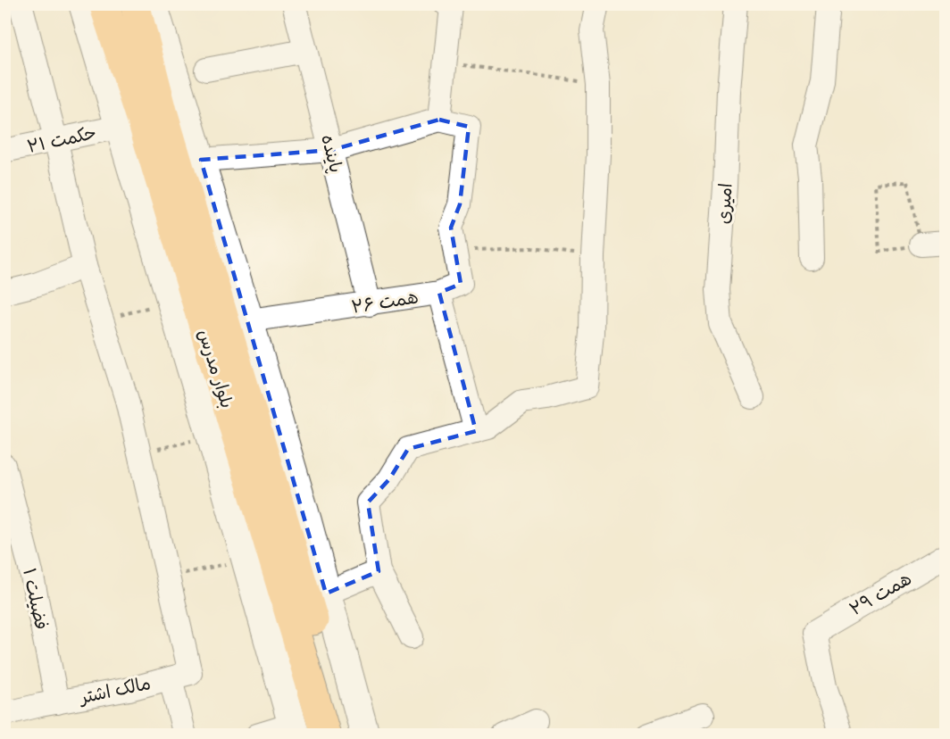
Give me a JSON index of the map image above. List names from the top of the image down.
{
  "streets": {
    "main road": ["بلوار مدرس"],
    "street": [
      "حکمت ۲۱",
      "پاینده",
      "امیری",
      "همت ۲۶",
      "همت ۲۹",
      "فضیلت ۱",
      "مالک اشتر"
    ]
  },
  "crossings": [
    ["پاینده", "همت ۲۶"],
    ["فضیلت ۱", "مالک اشتر"]
  ]
}
